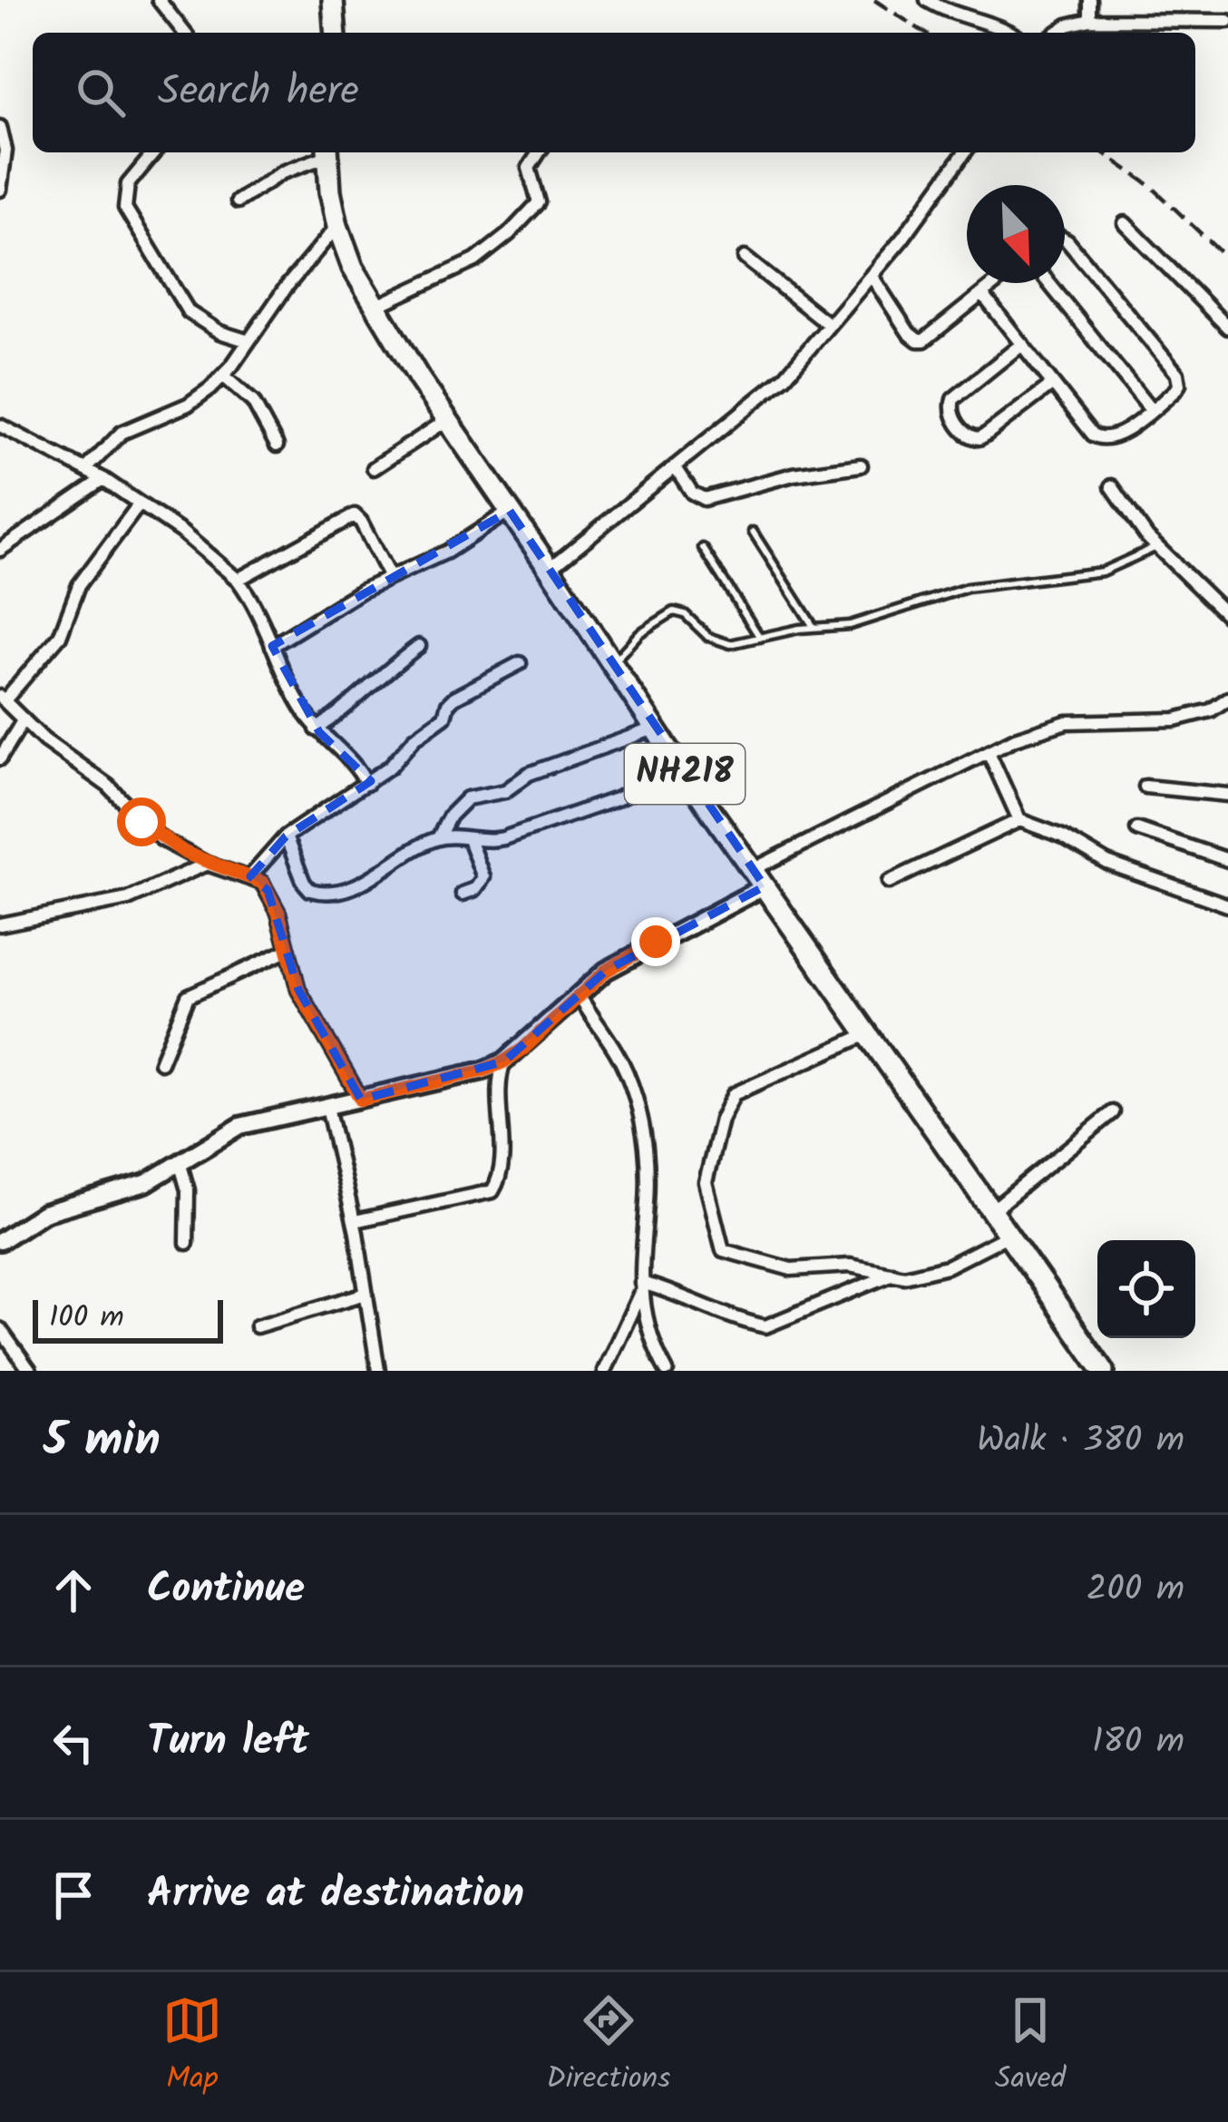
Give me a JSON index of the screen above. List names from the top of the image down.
{
  "streets": {
    "highway": ["NH218"]
  },
  "scale_bar": "100 m",
  "north": "bottom right",
  "page": {
    "search": "Search here",
    "scale": "100 m",
    "heading": ["5 min", "Walk · 380 m"],
    "list": [
      ["Continue", "200 m"],
      ["Turn left", "180 m"],
      "Arrive at destination"
    ],
    "nav": ["Map", "Directions", "Saved"]
  }
}
